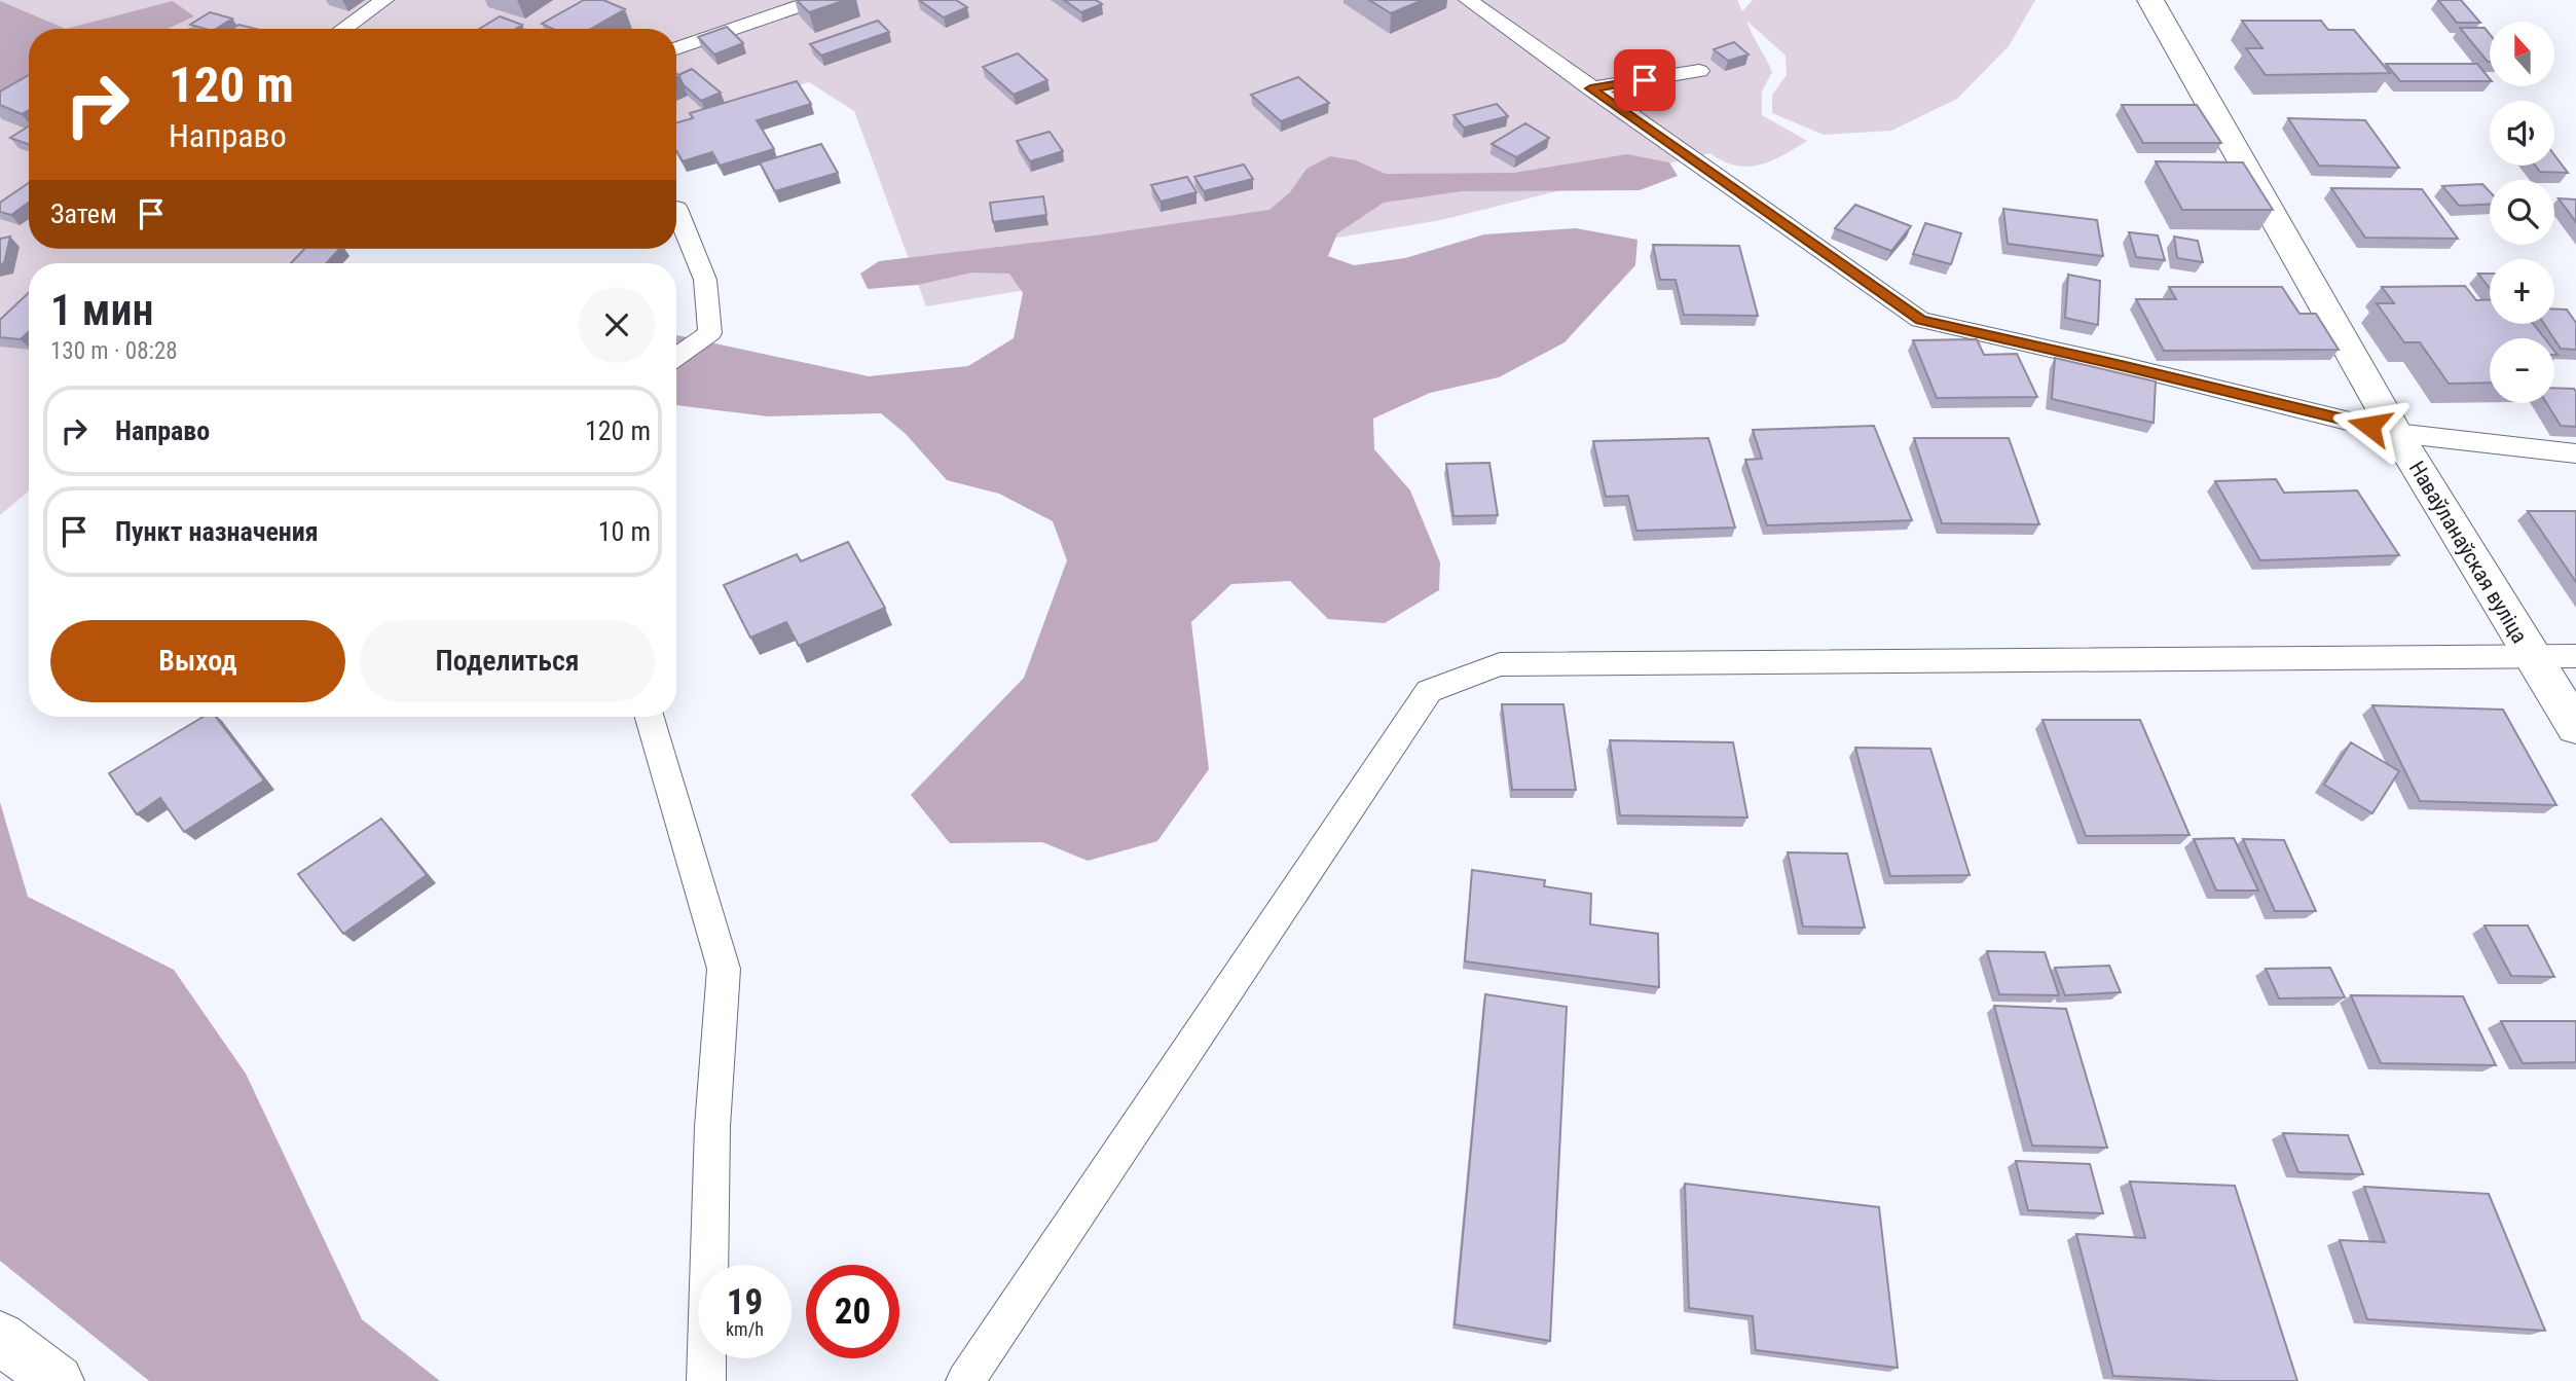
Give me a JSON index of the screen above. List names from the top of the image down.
{
  "streets": {
    "street": ["Наваўланаўская вуліца"]
  },
  "north": "top",
  "page": {
    "map_buttons": ["+", "−"],
    "turn": ["120 m", "Направо"],
    "then": "Затем",
    "heading": ["1 мин", "130 m · 08:28"],
    "list": [
      {
        "name": "Направо",
        "value": "120 m"
      },
      {
        "name": "Пункт назначения",
        "value": "10 m"
      }
    ],
    "buttons": ["Выход", "Поделиться"],
    "speed": "19 km/h",
    "limit": "20"
  }
}
